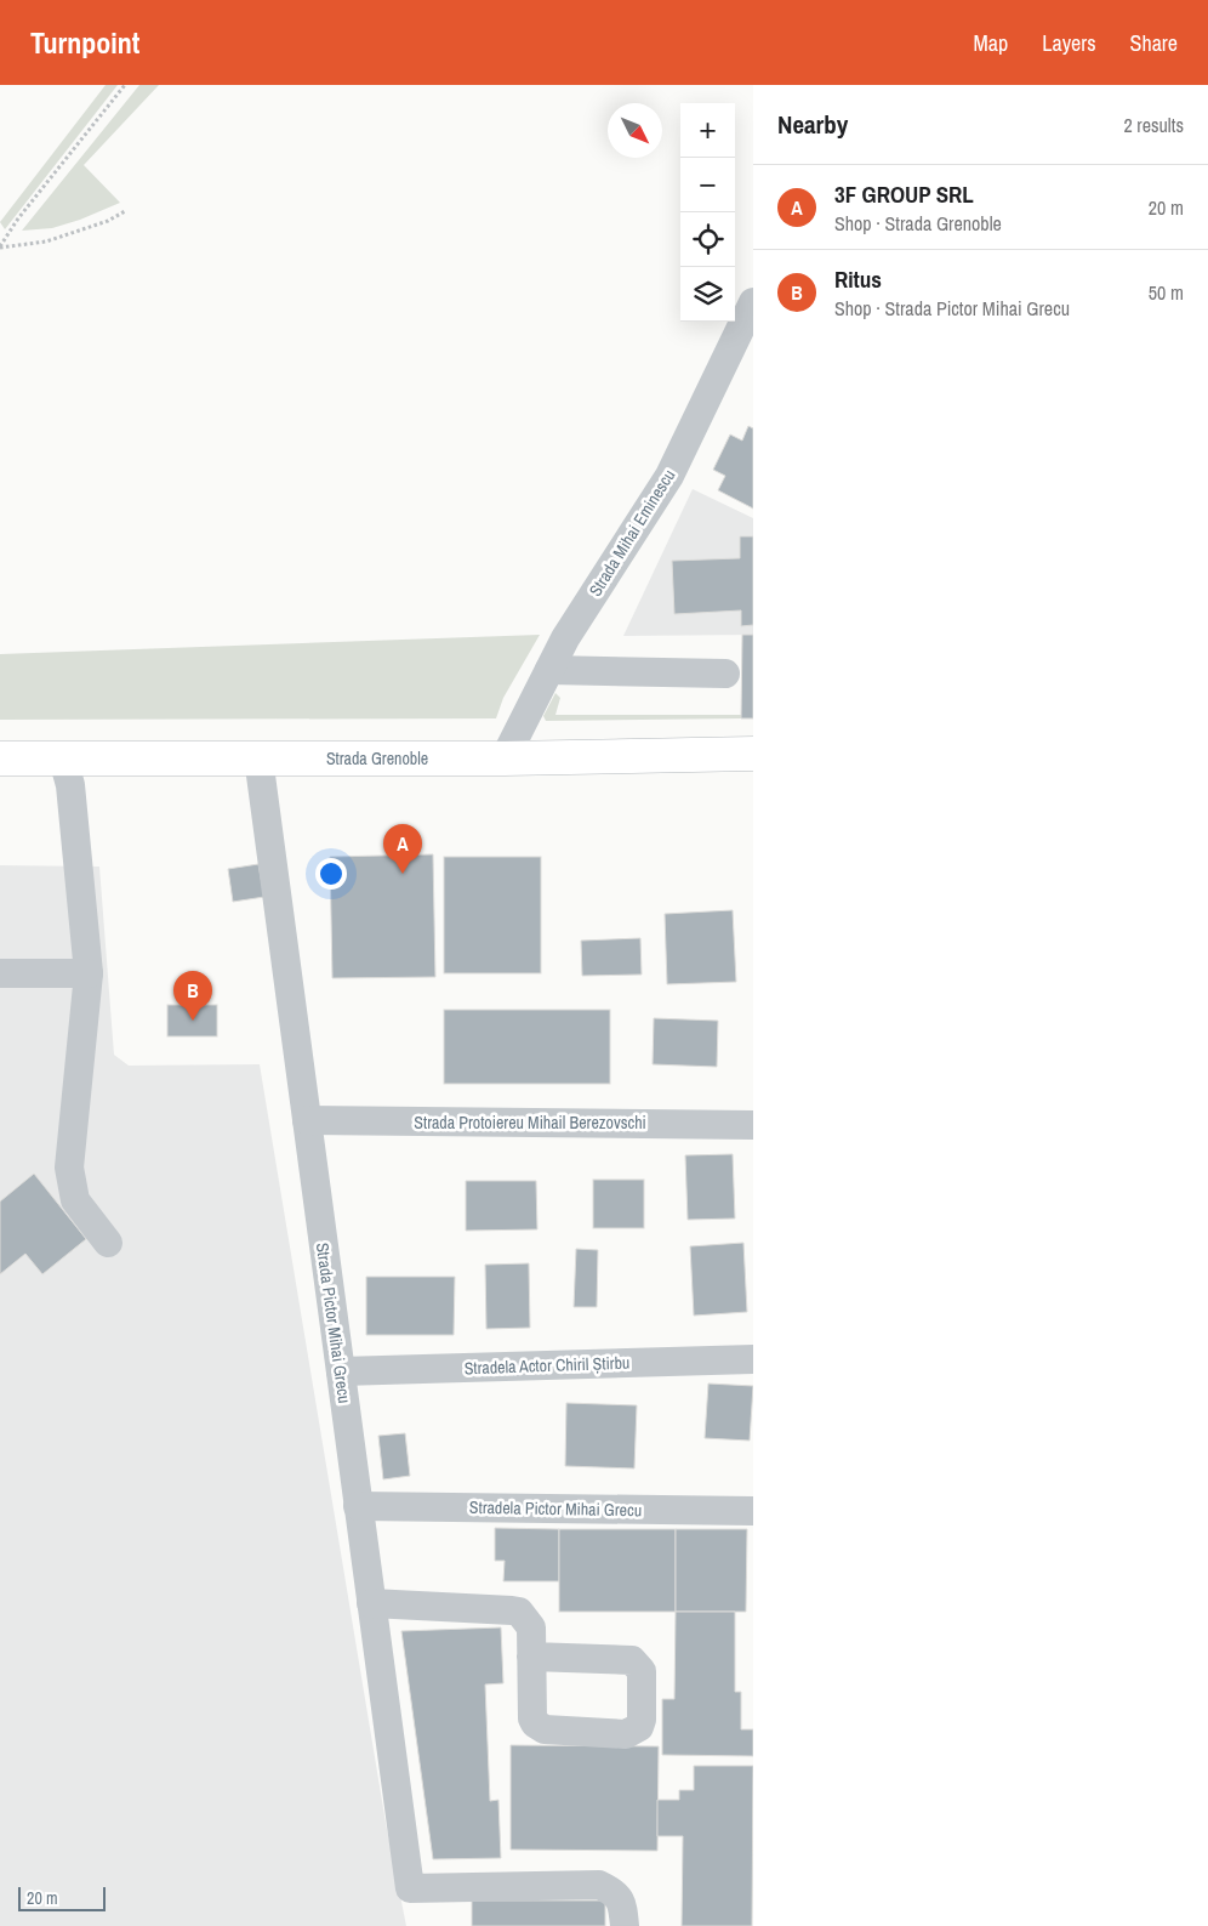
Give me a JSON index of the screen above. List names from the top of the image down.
{
  "streets": {
    "main road": ["Strada Grenoble"],
    "street": [
      "Strada Mihai Eminescu",
      "Strada Protoiereu Mihail Berezovschi",
      "Strada Pictor Mihai Grecu",
      "Stradela Actor Chiril Știrbu",
      "Stradela Pictor Mihai Grecu"
    ]
  },
  "crossings": [
    ["Strada Mihai Eminescu", "Strada Grenoble"],
    ["Strada Grenoble", "Strada Pictor Mihai Grecu"],
    ["Strada Protoiereu Mihail Berezovschi", "Strada Pictor Mihai Grecu"],
    ["Strada Pictor Mihai Grecu", "Stradela Actor Chiril Știrbu"],
    ["Strada Pictor Mihai Grecu", "Stradela Pictor Mihai Grecu"]
  ],
  "scale_bar": "20 m",
  "north": "bottom right",
  "page": {
    "header": "Turnpoint",
    "nav": ["Map", "Layers", "Share"],
    "heading": ["Nearby", "2 results"],
    "map_buttons": ["+", "−"],
    "list": [
      {
        "mark": "A",
        "name": "3F GROUP SRL",
        "note": "Shop · Strada Grenoble",
        "value": "20 m"
      },
      {
        "mark": "B",
        "name": "Ritus",
        "note": "Shop · Strada Pictor Mihai Grecu",
        "value": "50 m"
      }
    ],
    "pins": ["A", "B"],
    "scale": "20 m"
  }
}
